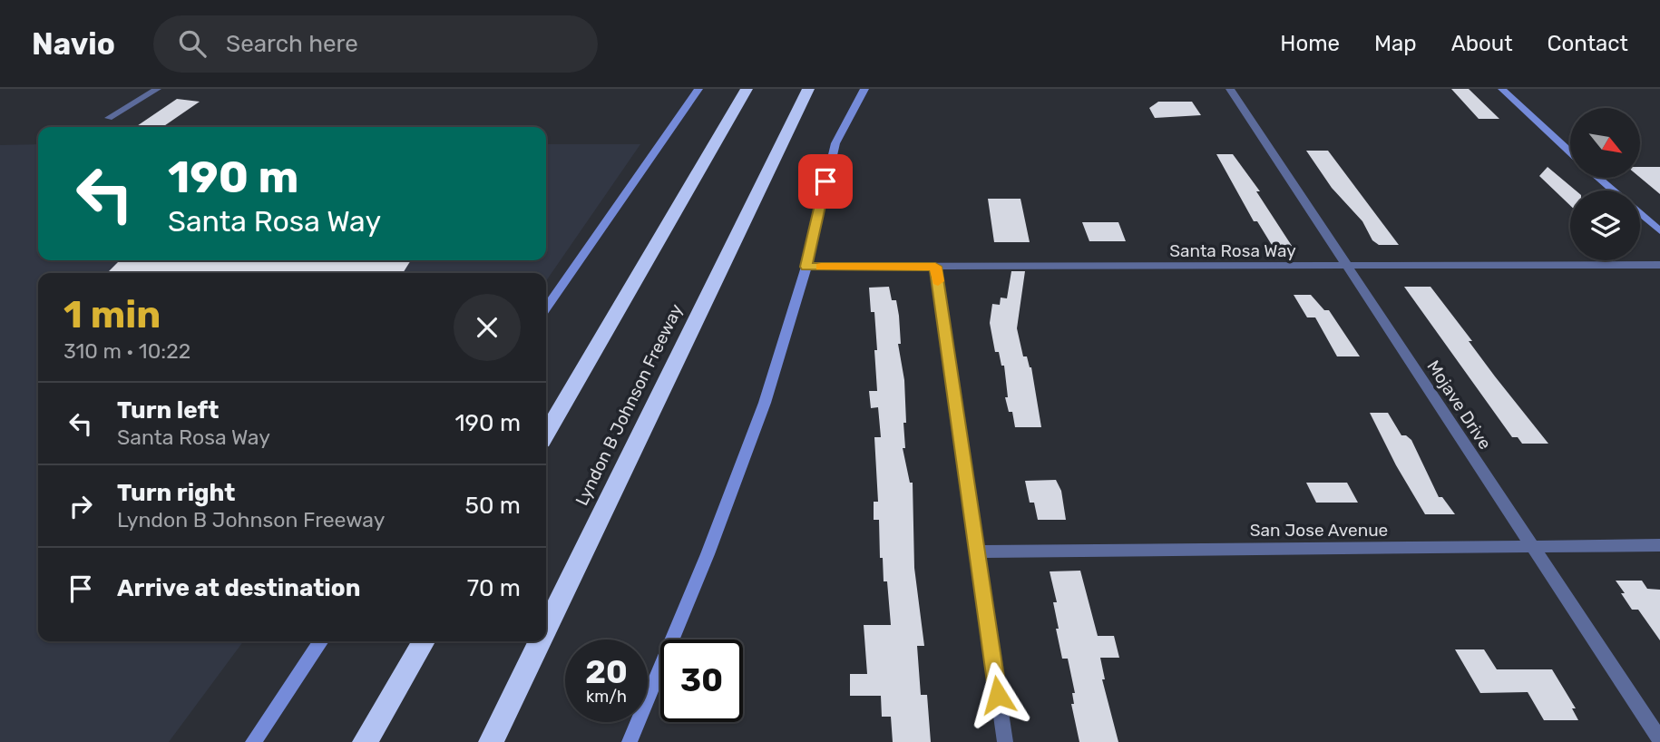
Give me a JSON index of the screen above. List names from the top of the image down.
{
  "streets": {
    "highway": ["Lyndon B Johnson Freeway"],
    "street": ["Santa Rosa Way", "Mojave Drive", "San Jose Avenue"]
  },
  "crossings": [
    ["Santa Rosa Way", "Mojave Drive"],
    ["Mojave Drive", "San Jose Avenue"]
  ],
  "north": "bottom right",
  "page": {
    "header": "Navio",
    "search": "Search here",
    "nav": [
      "Home",
      "Map",
      "About",
      "Contact"
    ],
    "turn": ["190 m", "Santa Rosa Way"],
    "heading": ["1 min", "310 m · 10:22"],
    "list": [
      {
        "name": "Turn left",
        "note": "Santa Rosa Way",
        "value": "190 m"
      },
      {
        "name": "Turn right",
        "note": "Lyndon B Johnson Freeway",
        "value": "50 m"
      },
      {
        "name": "Arrive at destination",
        "value": "70 m"
      }
    ],
    "speed": "20 km/h",
    "limit": "30"
  }
}
